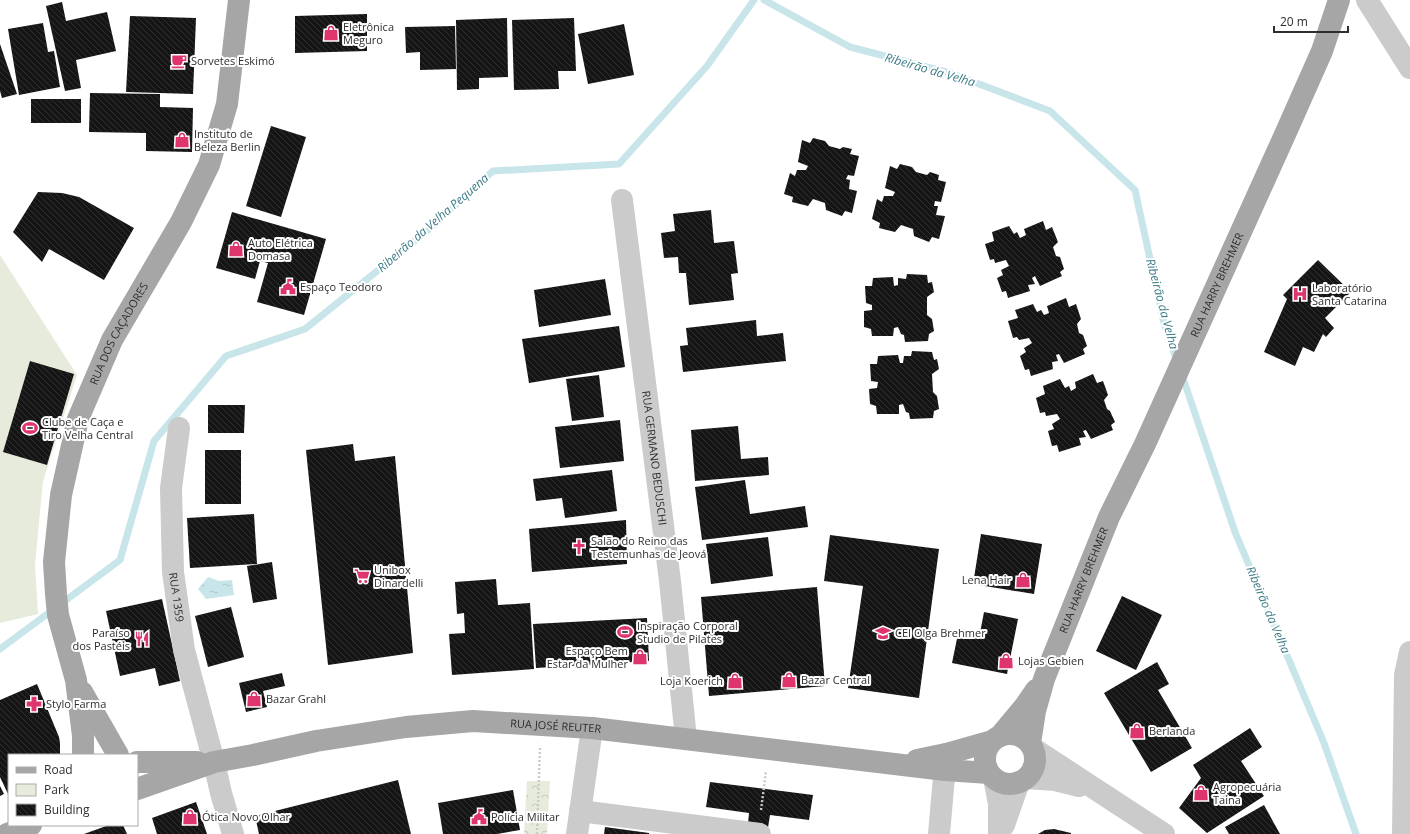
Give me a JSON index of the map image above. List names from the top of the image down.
{
  "streets": {
    "main road": ["RUA HARRY BREHMER", "RUA DOS CAÇADORES", "RUA JOSÉ REUTER"],
    "street": ["RUA GERMANO BEDUSCHI", "RUA 1359"]
  },
  "crossings": [
    ["RUA HARRY BREHMER", "RUA JOSÉ REUTER"],
    ["RUA GERMANO BEDUSCHI", "RUA JOSÉ REUTER"],
    ["RUA 1359", "RUA JOSÉ REUTER"]
  ],
  "water": ["Ribeirão da Velha", "Ribeirão da Velha Pequena"],
  "places": {
    "shop": [
      "Eletrônica Meguro",
      "Instituto de Beleza Berlin",
      "Auto Elétrica Domasa",
      "Lena Hair",
      "Espaço Bem Estar da Mulher",
      "Lojas Gebien",
      "Bazar Central",
      "Loja Koerich",
      "Bazar Grahl",
      "Berlanda",
      "Agropecuária Taina",
      "Ótica Novo Olhar"
    ],
    "cafe": ["Sorvetes Eskimó"],
    "public building": ["Espaço Teodoro", "Polícia Militar"],
    "hospital": ["Laboratório Santa Catarina"],
    "sports": ["Clube de Caça e Tiro Velha Central", "Inspiração Corporal Studio de Pilates"],
    "church": ["Salão do Reino das Testemunhas de Jeová"],
    "supermarket": ["Unibox Dinardelli"],
    "school or university": ["CEI Olga Brehmer"],
    "restaurant": ["Paraíso dos Pastéis"],
    "pharmacy": ["Stylo Farma"]
  },
  "legend": ["Road", "Park", "Building"],
  "scale_bar": "20 m"
}
